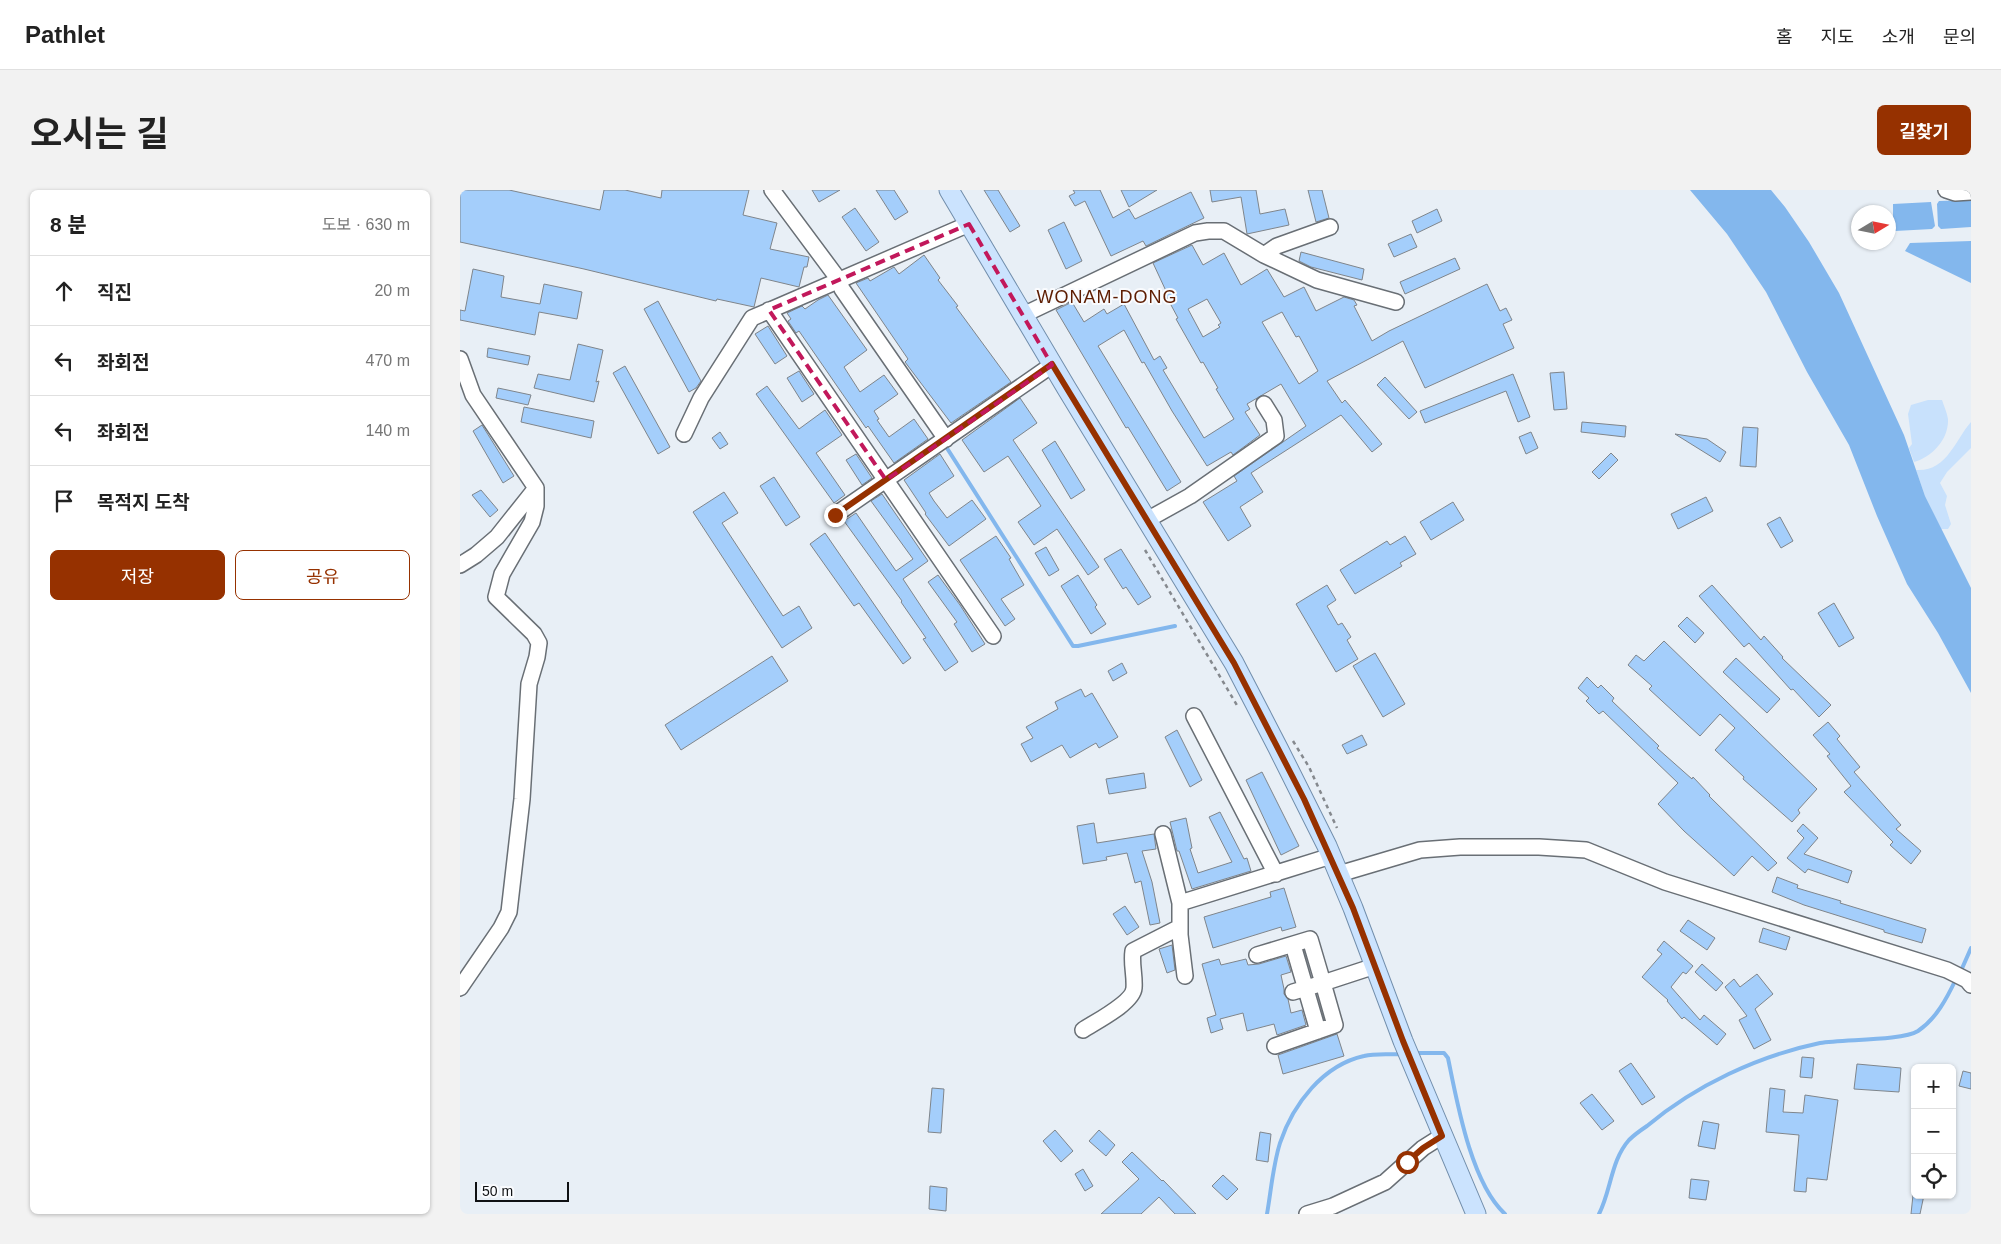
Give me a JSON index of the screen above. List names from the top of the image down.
{
  "districts": ["WONAM-DONG"],
  "scale_bar": "50 m",
  "north": "right",
  "page": {
    "header": "Pathlet",
    "nav": [
      "홈",
      "지도",
      "소개",
      "문의"
    ],
    "title": "오시는 길",
    "buttons": [
      "길찾기",
      ["저장", "공유"]
    ],
    "heading": ["8 분", "도보 · 630 m"],
    "list": [
      ["직진", "20 m"],
      ["좌회전", "470 m"],
      ["좌회전", "140 m"],
      "목적지 도착"
    ],
    "map_buttons": ["+", "−"],
    "scale": "50 m"
  }
}
